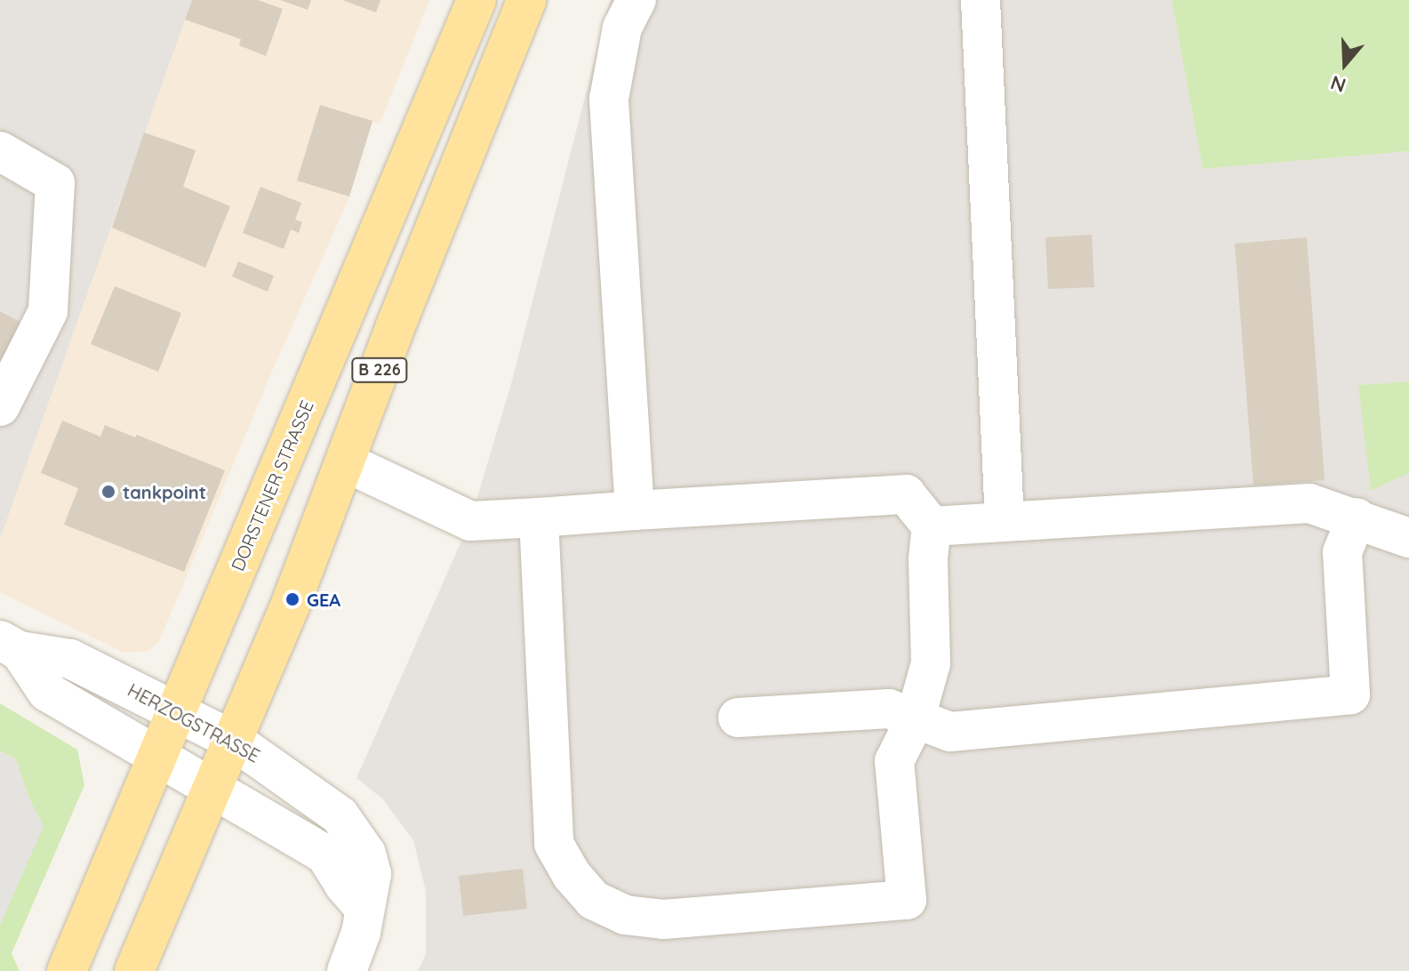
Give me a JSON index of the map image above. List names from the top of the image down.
{
  "streets": {
    "main road": ["B 226", "DORSTENER STRASSE"],
    "street": ["HERZOGSTRASSE"]
  },
  "crossings": [
    ["B 226", "HERZOGSTRASSE"],
    ["DORSTENER STRASSE", "HERZOGSTRASSE"]
  ],
  "places": ["tankpoint", "GEA"],
  "north": "bottom"
}
